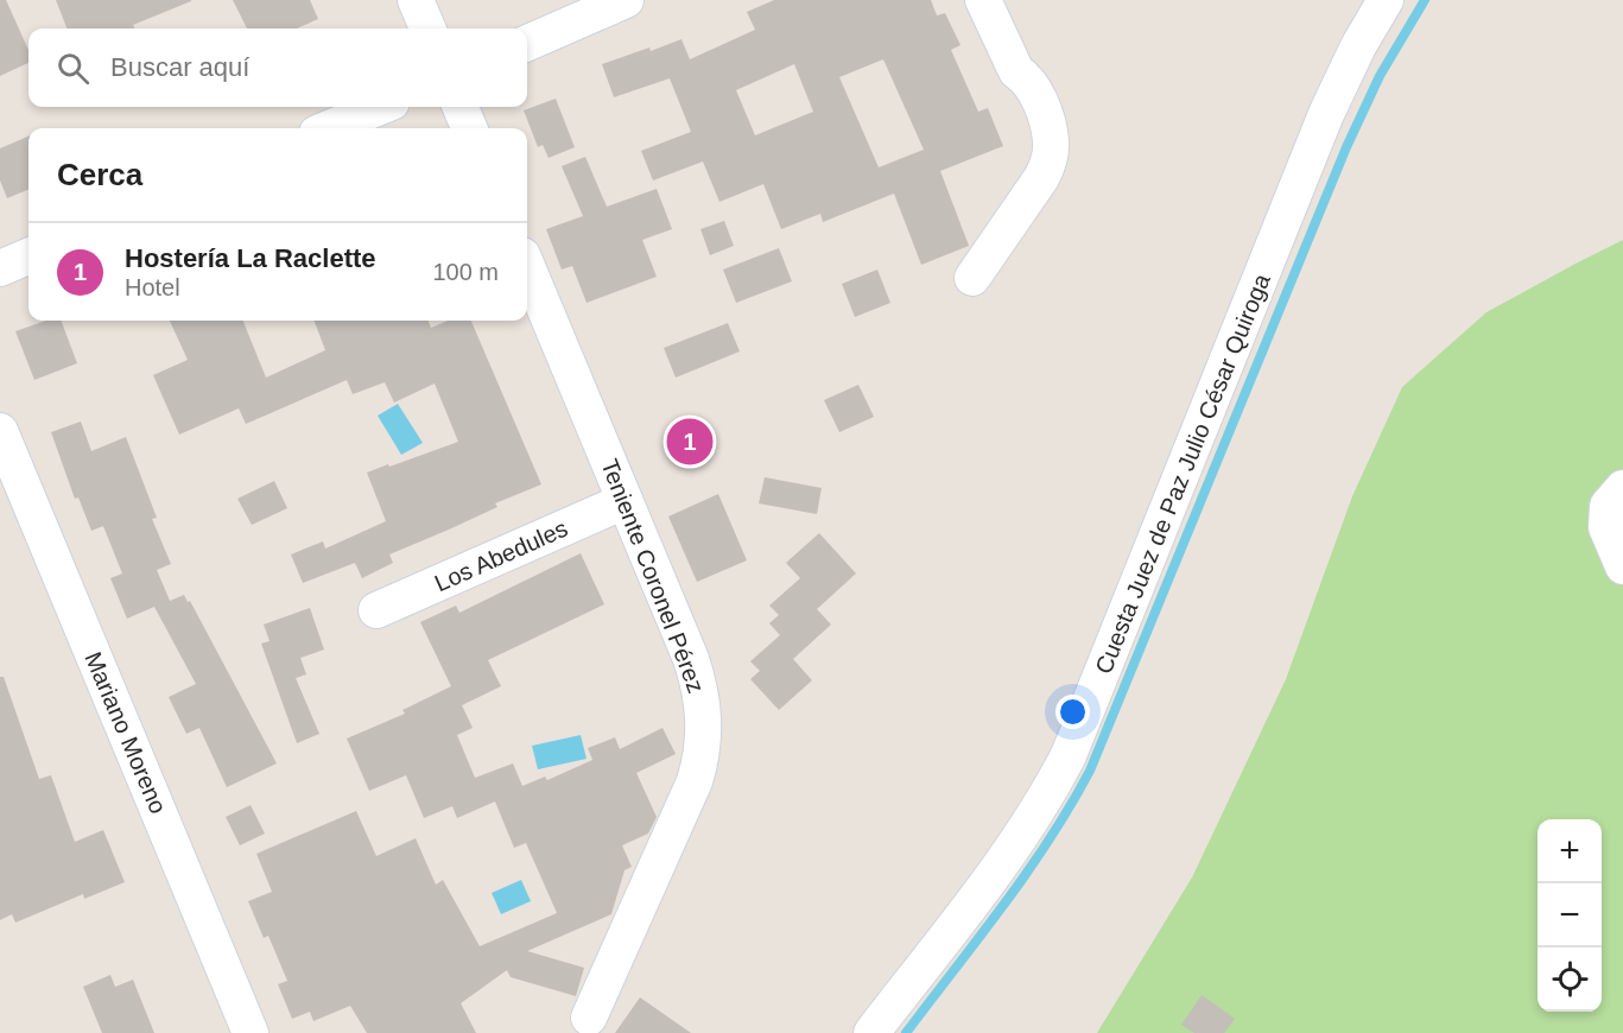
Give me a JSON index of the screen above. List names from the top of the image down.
{
  "streets": {
    "street": [
      "Cuesta Juez de Paz Julio César Quiroga",
      "Los Abedules",
      "Teniente Coronel Pérez",
      "Mariano Moreno"
    ]
  },
  "crossings": [
    ["Los Abedules", "Teniente Coronel Pérez"]
  ],
  "page": {
    "search": "Buscar aquí",
    "heading": "Cerca",
    "list": [
      {
        "mark": "1",
        "name": "Hostería La Raclette",
        "note": "Hotel",
        "value": "100 m"
      }
    ],
    "pins": "1",
    "map_buttons": ["+", "−"]
  }
}
